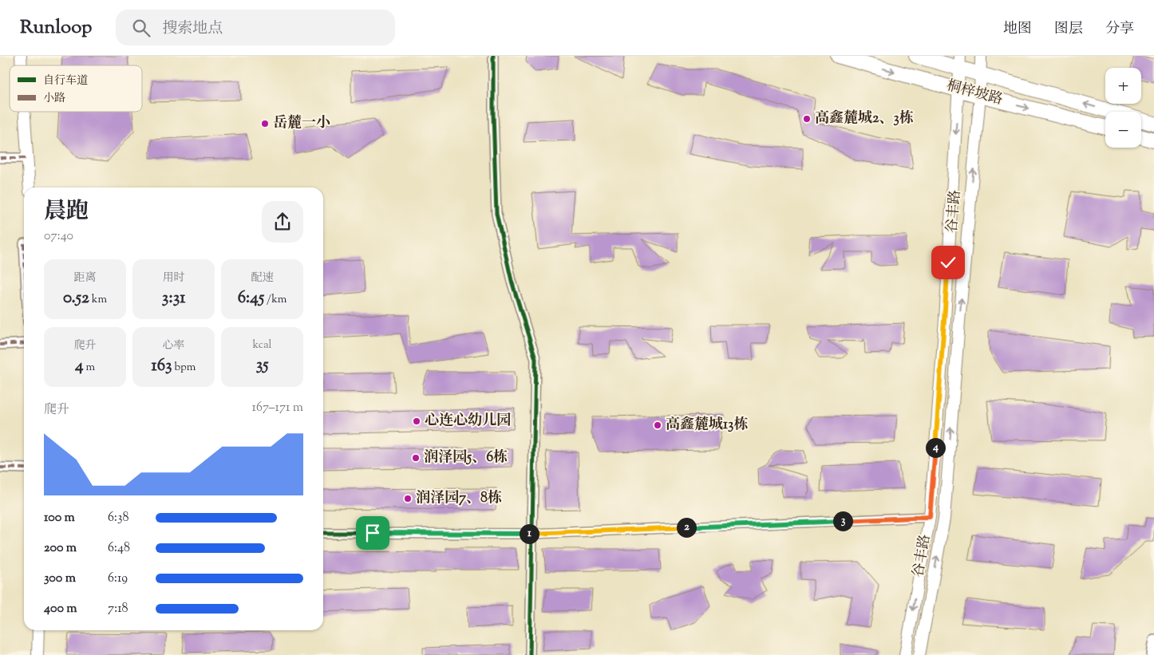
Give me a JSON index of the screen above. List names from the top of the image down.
{
  "streets": {
    "main road": ["桐梓坡路"],
    "street": ["谷丰路"]
  },
  "crossings": [
    ["桐梓坡路", "谷丰路"]
  ],
  "places": [
    "高鑫麓城2、3栋",
    "岳麓一小",
    "心连心幼儿园",
    "高鑫麓城13栋",
    "润泽园5、6栋",
    "润泽园7、8栋"
  ],
  "legend": ["自行车道", "小路"],
  "page": {
    "header": "Runloop",
    "search": "搜索地点",
    "nav": ["地图", "图层", "分享"],
    "map_buttons": ["+", "−"],
    "heading": ["晨跑", "07:40"],
    "stats": [
      ["距离", "0.52 km"],
      ["用时", "3:31"],
      ["配速", "6:45 /km"],
      ["爬升", "4 m"],
      ["心率", "163 bpm"],
      ["kcal", "35"]
    ],
    "chart": ["爬升", "167–171 m"],
    "pins": [
      "4",
      "3",
      "2",
      "1"
    ],
    "list": [
      {
        "name": "100 m",
        "note": "6:38"
      },
      {
        "name": "200 m",
        "note": "6:48"
      },
      {
        "name": "300 m",
        "note": "6:19"
      },
      {
        "name": "400 m",
        "note": "7:18"
      }
    ]
  }
}
